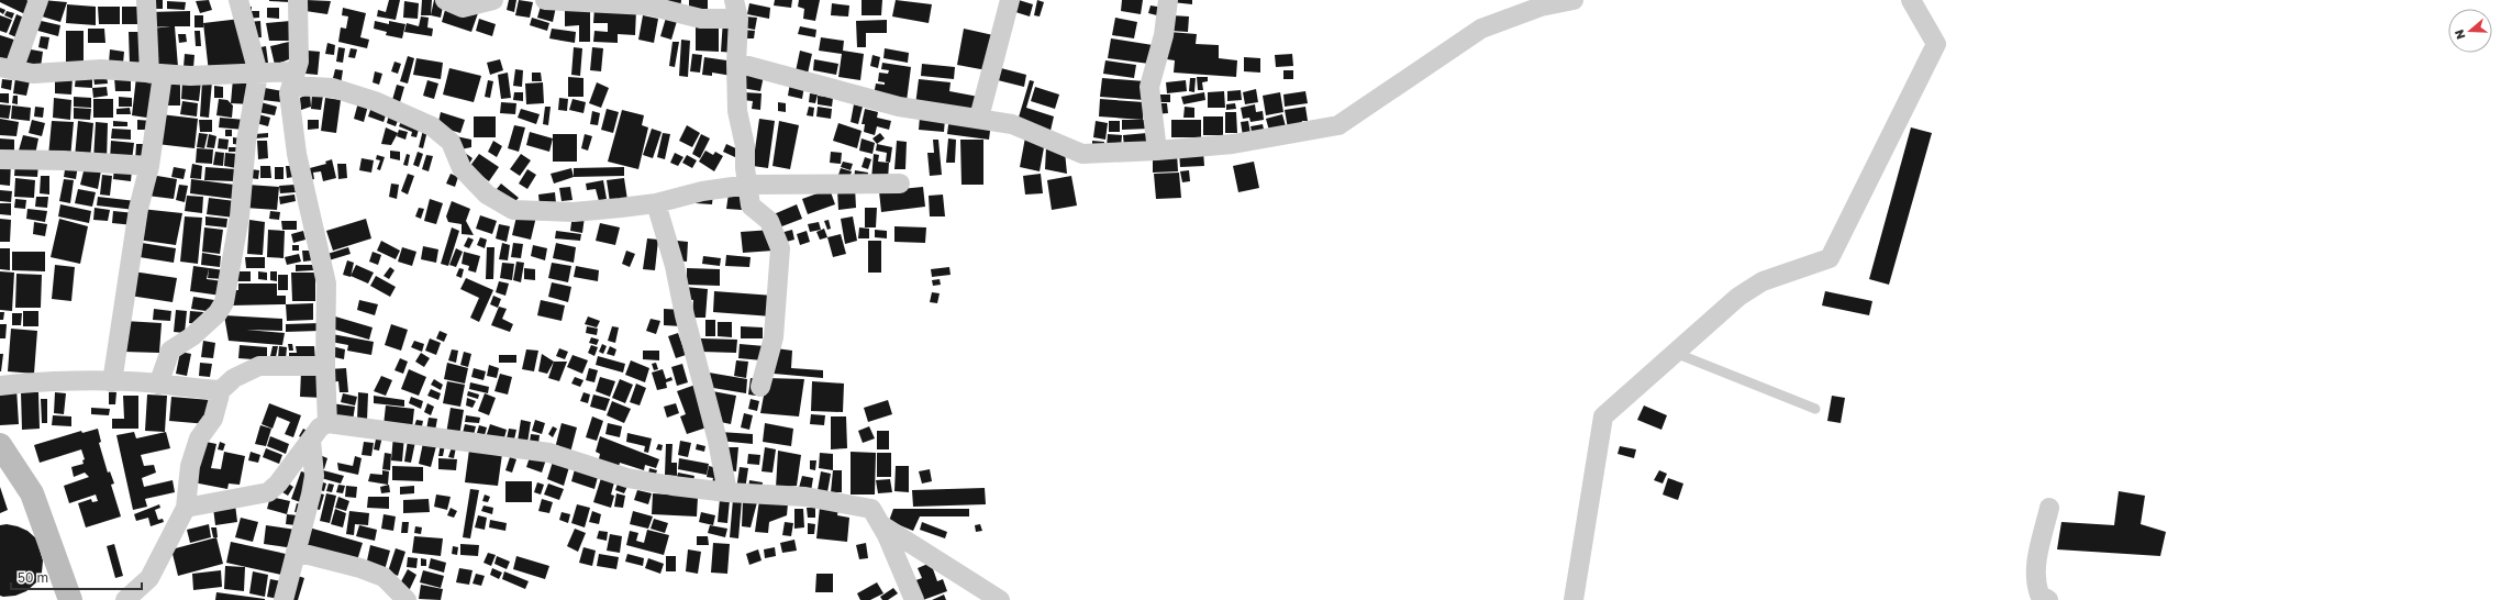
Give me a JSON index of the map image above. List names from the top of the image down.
{
  "scale_bar": "50 m",
  "north": "left"
}
